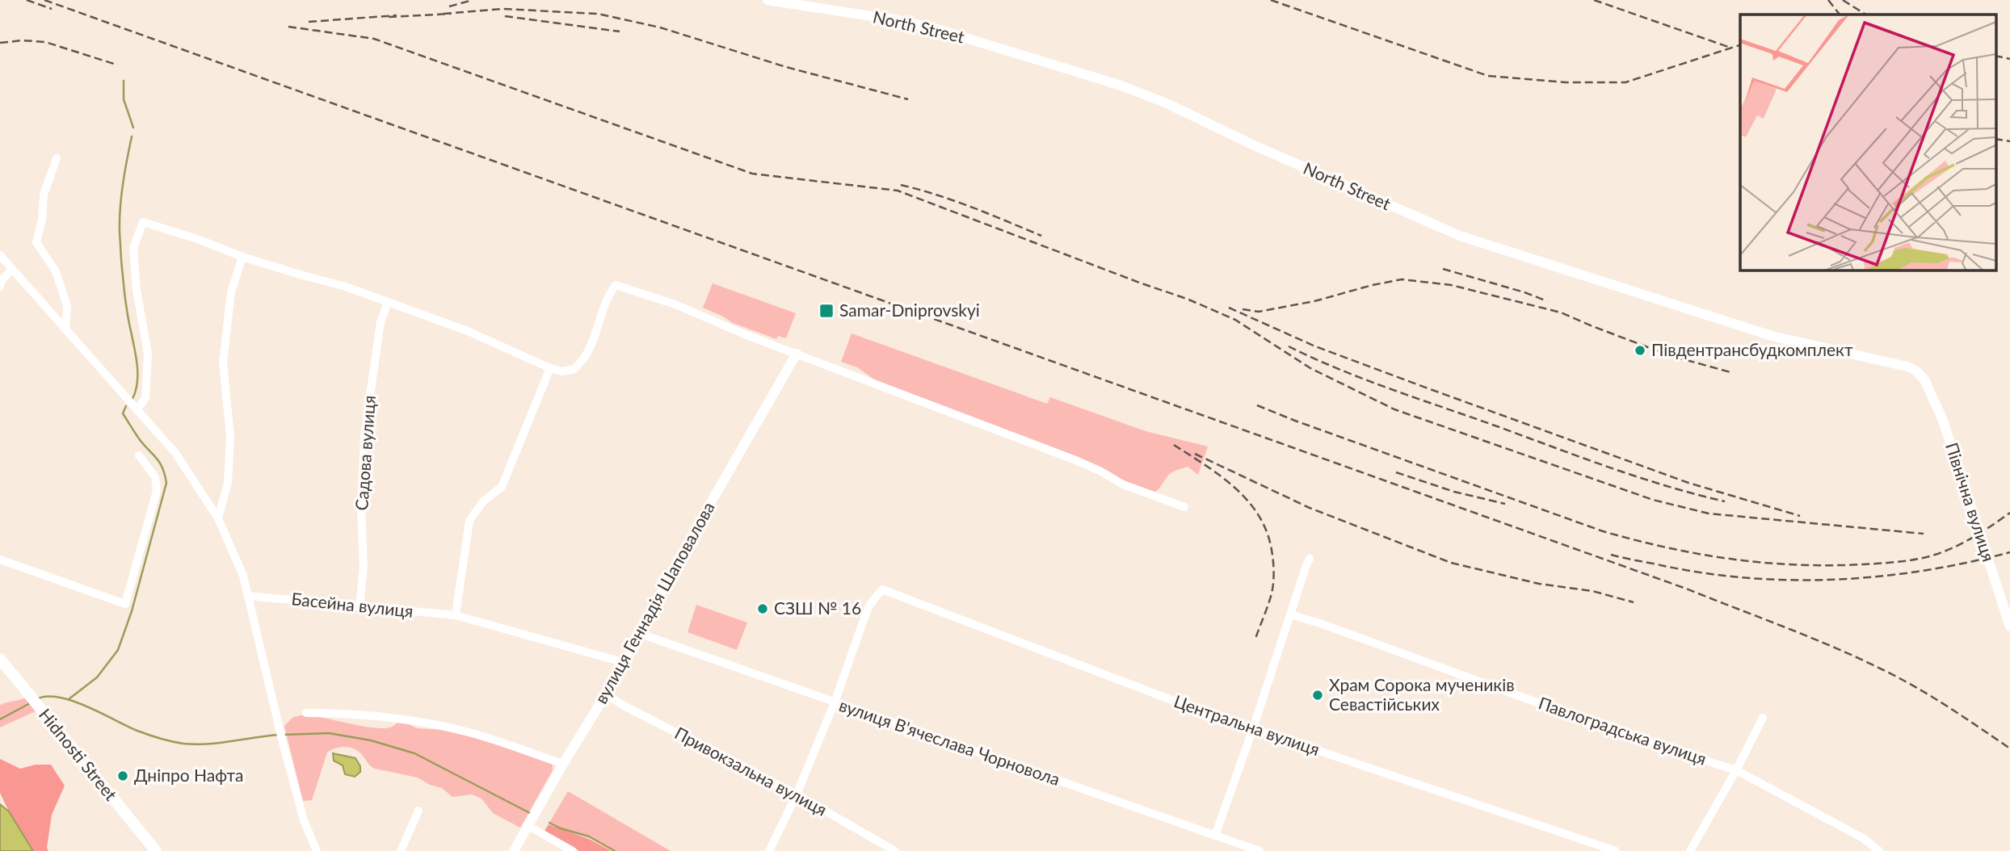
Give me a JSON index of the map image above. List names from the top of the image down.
{
  "streets": {
    "main road": ["Hidnosti Street"],
    "street": [
      "North Street",
      "Садова вулиця",
      "вулиця Геннадія Шаповалова",
      "Басейна вулиця",
      "Центральна вулиця",
      "Павлоградська вулиця",
      "вулиця В'ячеслава Чорновола",
      "Привокзальна вулиця"
    ]
  },
  "crossings": [
    ["Садова вулиця", "Басейна вулиця"],
    ["вулиця Геннадія Шаповалова", "Басейна вулиця"],
    ["вулиця Геннадія Шаповалова", "вулиця В'ячеслава Чорновола"],
    ["вулиця Геннадія Шаповалова", "Привокзальна вулиця"],
    ["Центральна вулиця", "вулиця В'ячеслава Чорновола"]
  ],
  "places": {
    "transit": ["Samar-Dniprovskyi"],
    "other": [
      "Південтрансбудкомплект",
      "СЗШ № 16",
      "Храм Сорока мучеників Севастійських",
      "Дніпро Нафта"
    ]
  }
}
